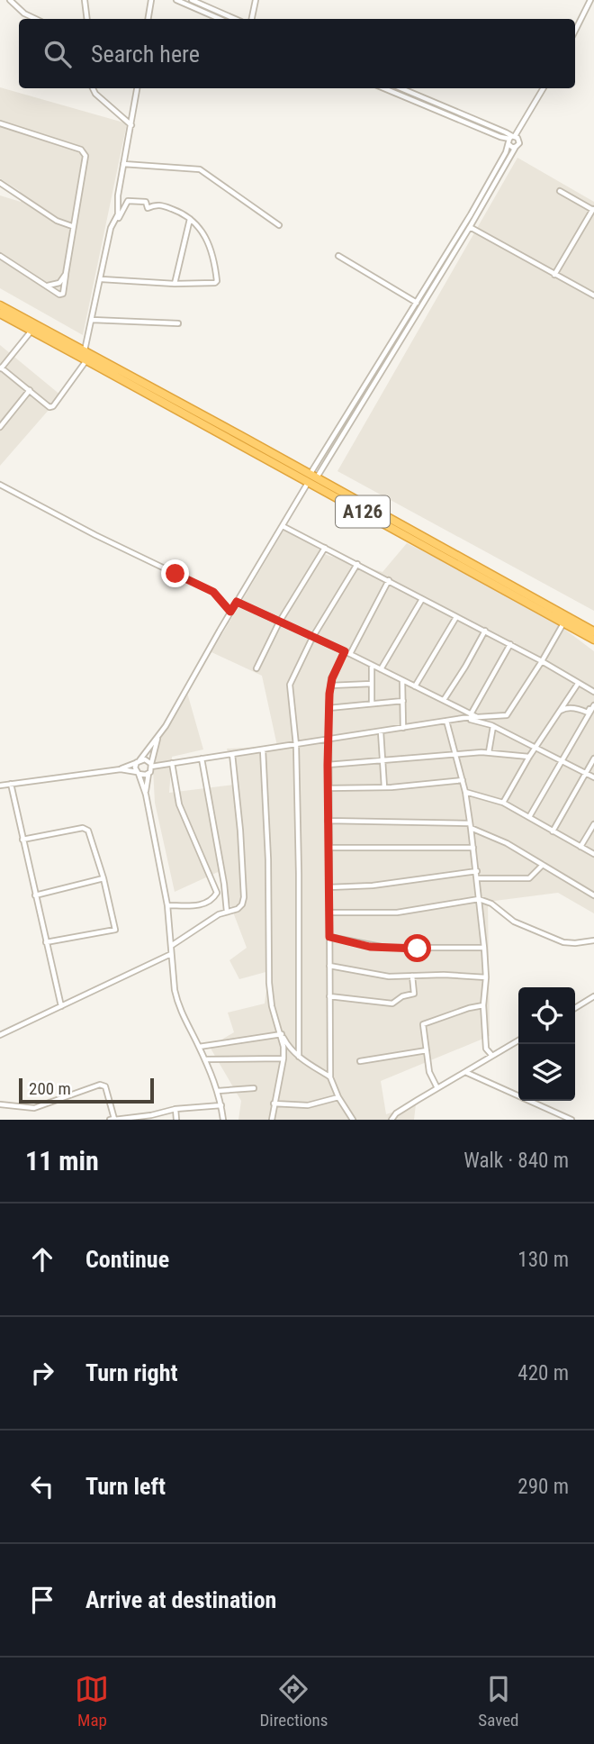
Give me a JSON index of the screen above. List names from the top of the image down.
{
  "streets": {
    "highway": ["A126"]
  },
  "scale_bar": "200 m",
  "page": {
    "search": "Search here",
    "scale": "200 m",
    "heading": ["11 min", "Walk · 840 m"],
    "list": [
      ["Continue", "130 m"],
      ["Turn right", "420 m"],
      ["Turn left", "290 m"],
      "Arrive at destination"
    ],
    "nav": ["Map", "Directions", "Saved"]
  }
}
